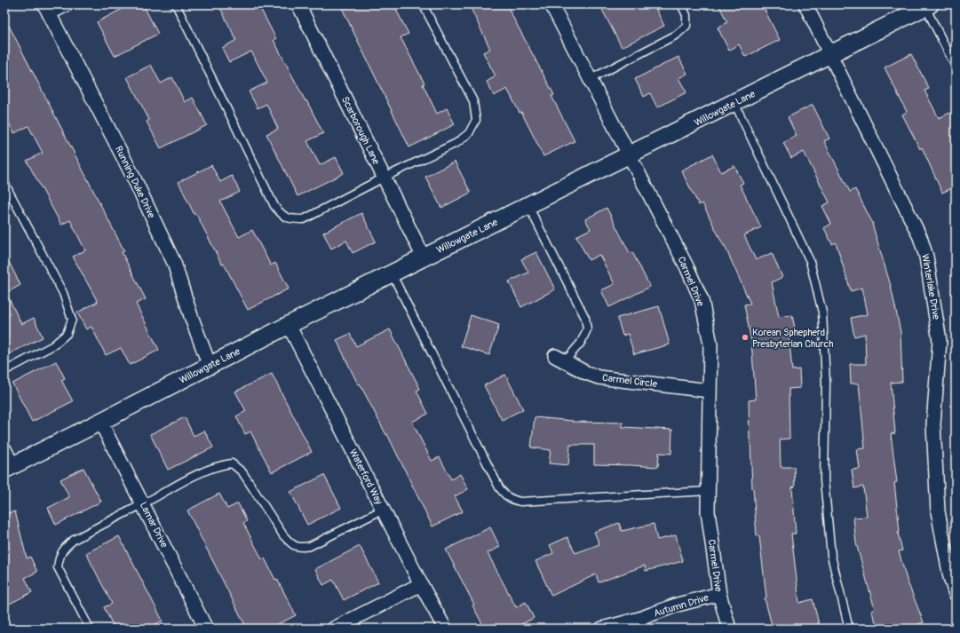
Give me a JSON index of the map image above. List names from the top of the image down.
{
  "streets": {
    "street": [
      "Willowgate Lane",
      "Scarborough Lane",
      "Running Duke Drive",
      "Carmel Drive",
      "Winterlake Drive",
      "Carmel Circle",
      "Waterford Way",
      "Lamar Drive",
      "Autumn Drive"
    ]
  },
  "crossings": [
    ["Willowgate Lane", "Scarborough Lane"],
    ["Willowgate Lane", "Running Duke Drive"],
    ["Willowgate Lane", "Carmel Drive"],
    ["Willowgate Lane", "Winterlake Drive"],
    ["Willowgate Lane", "Waterford Way"],
    ["Willowgate Lane", "Lamar Drive"],
    ["Carmel Drive", "Carmel Circle"],
    ["Carmel Drive", "Autumn Drive"]
  ],
  "places": ["Korean Sphepherd Presbyterian Church"]
}
